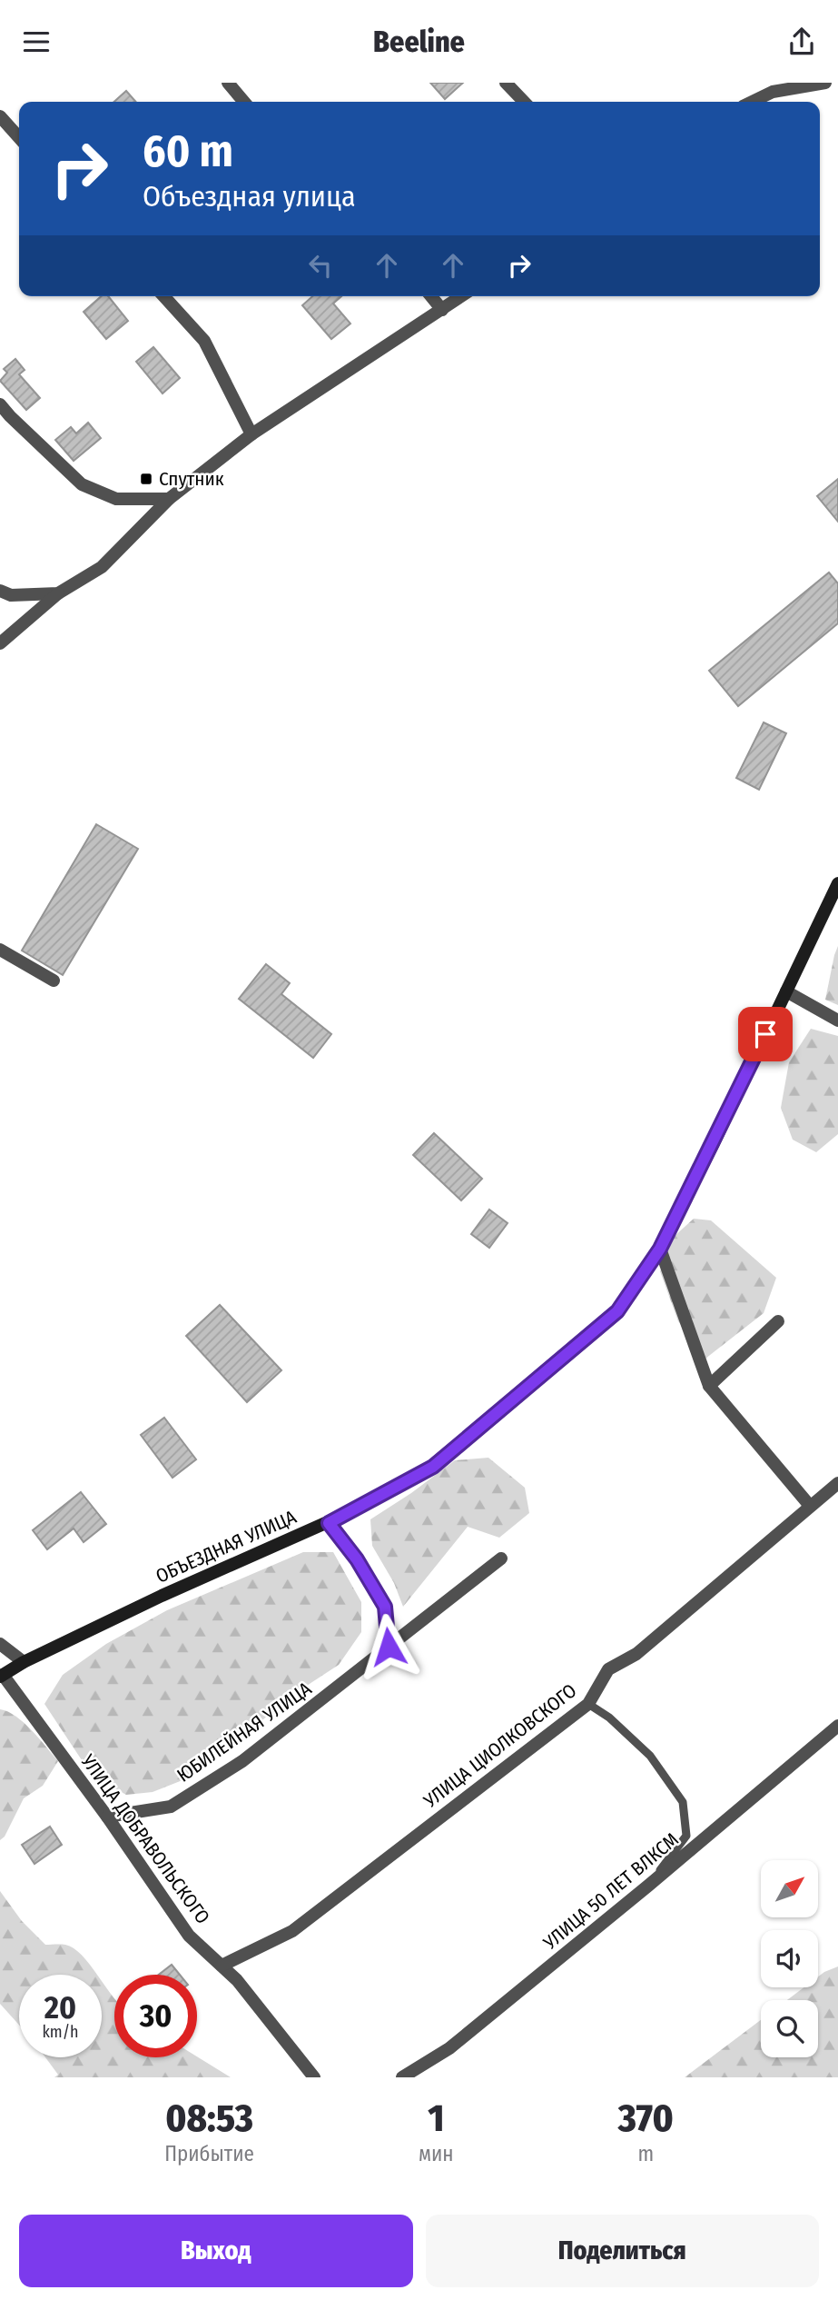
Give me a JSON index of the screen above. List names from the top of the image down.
{
  "streets": {
    "main road": ["ОБЪЕЗДНАЯ УЛИЦА"],
    "street": [
      "ЮБИЛЕЙНАЯ УЛИЦА",
      "УЛИЦА ЦИОЛКОВСКОГО",
      "УЛИЦА ДОБРАВОЛЬСКОГО",
      "УЛИЦА 50 ЛЕТ ВЛКСМ"
    ]
  },
  "crossings": [
    ["ОБЪЕЗДНАЯ УЛИЦА", "УЛИЦА ДОБРАВОЛЬСКОГО"],
    ["ЮБИЛЕЙНАЯ УЛИЦА", "УЛИЦА ДОБРАВОЛЬСКОГО"],
    ["УЛИЦА ЦИОЛКОВСКОГО", "УЛИЦА ДОБРАВОЛЬСКОГО"]
  ],
  "places": {
    "transit": ["Спутник"]
  },
  "north": "top right",
  "page": {
    "header": "Beeline",
    "turn": ["60 m", "Объездная улица"],
    "speed": "20 km/h",
    "limit": "30",
    "eta": [
      "08:53",
      "Прибытие",
      "1",
      "мин",
      "370",
      "m"
    ],
    "buttons": ["Выход", "Поделиться"]
  }
}
